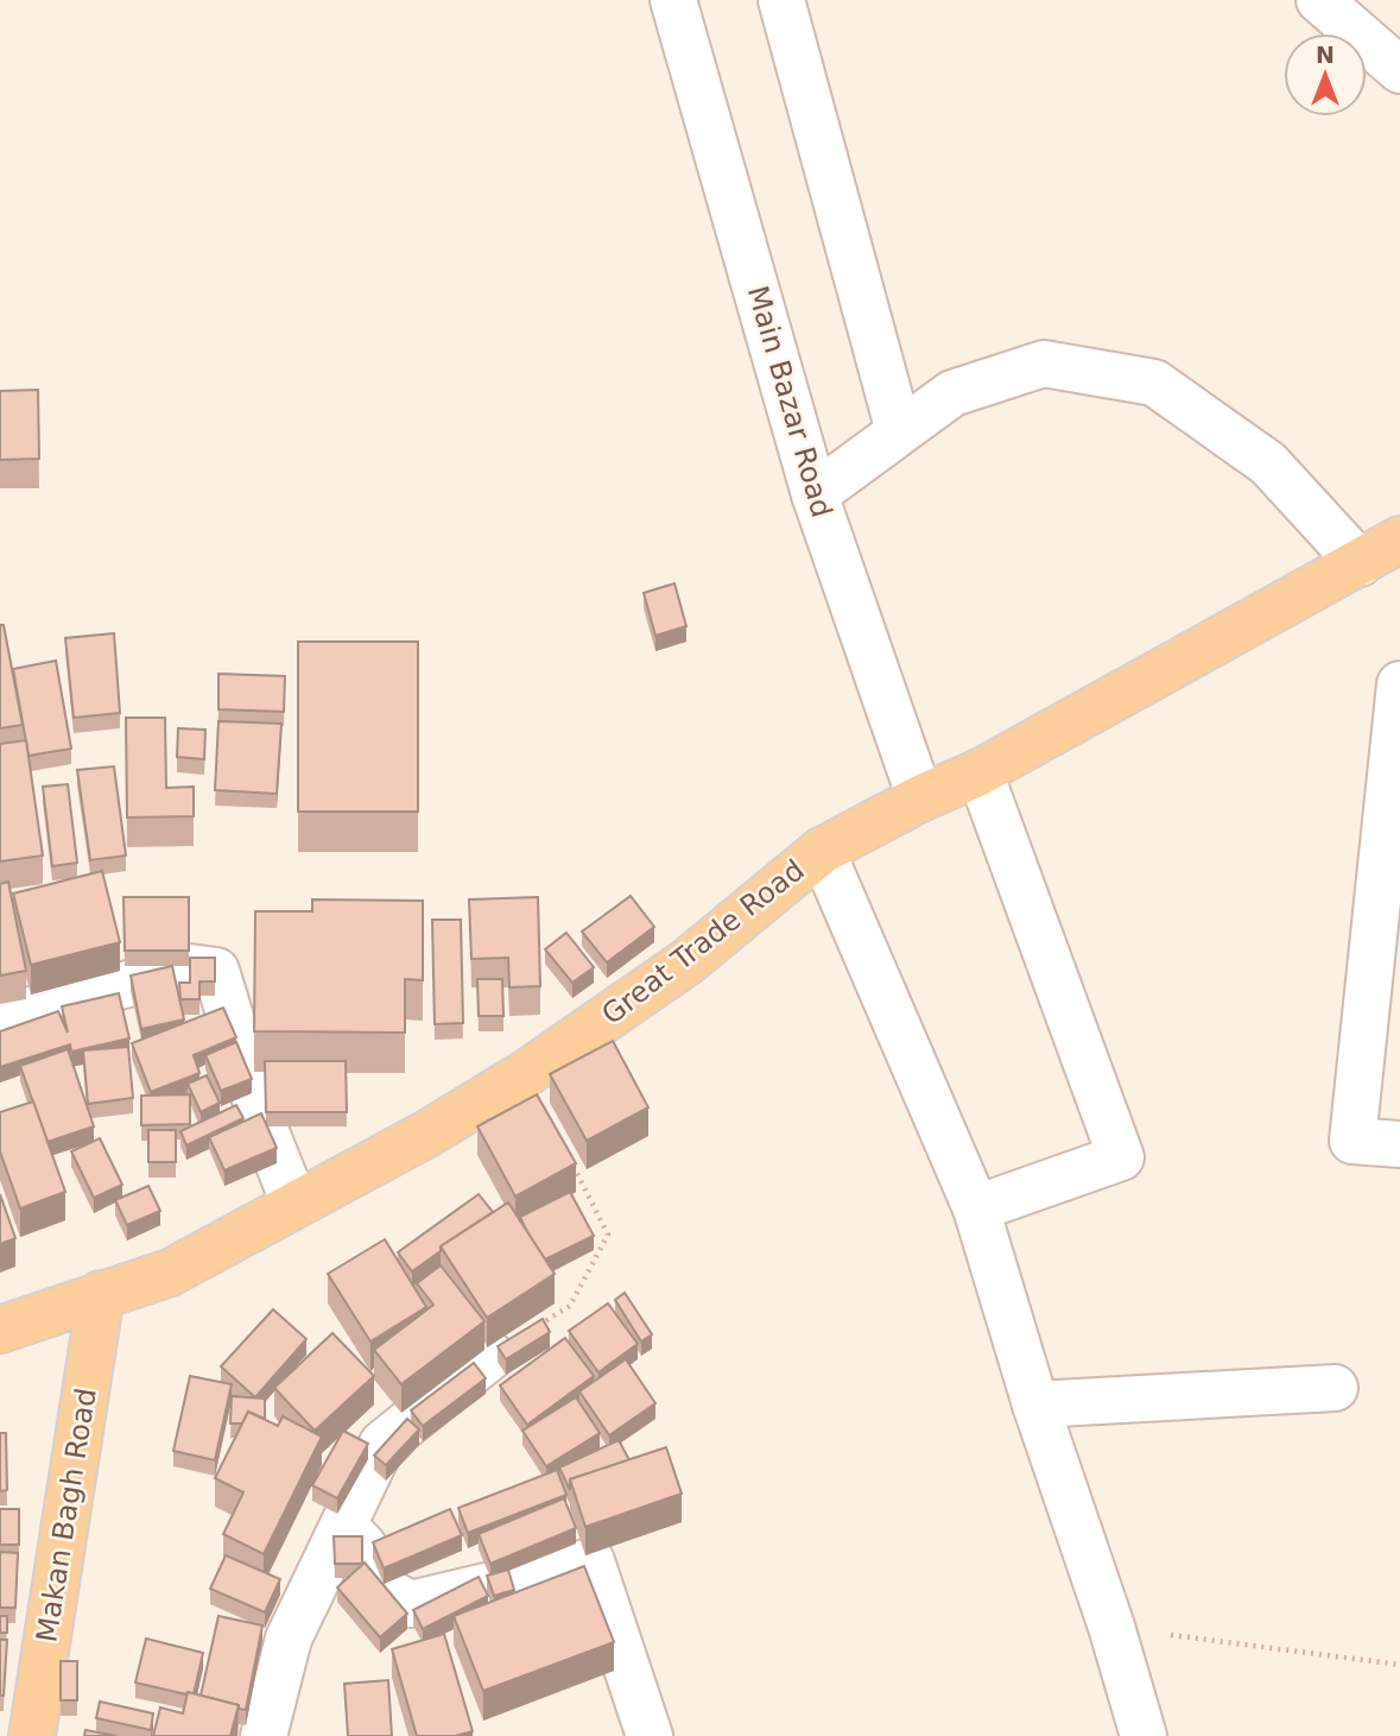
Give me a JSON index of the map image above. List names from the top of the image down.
{
  "streets": {
    "main road": ["Great Trade Road", "Makan Bagh Road"],
    "street": ["Main Bazar Road"]
  },
  "crossings": [
    ["Main Bazar Road", "Great Trade Road"],
    ["Great Trade Road", "Makan Bagh Road"]
  ],
  "north": "top"
}
